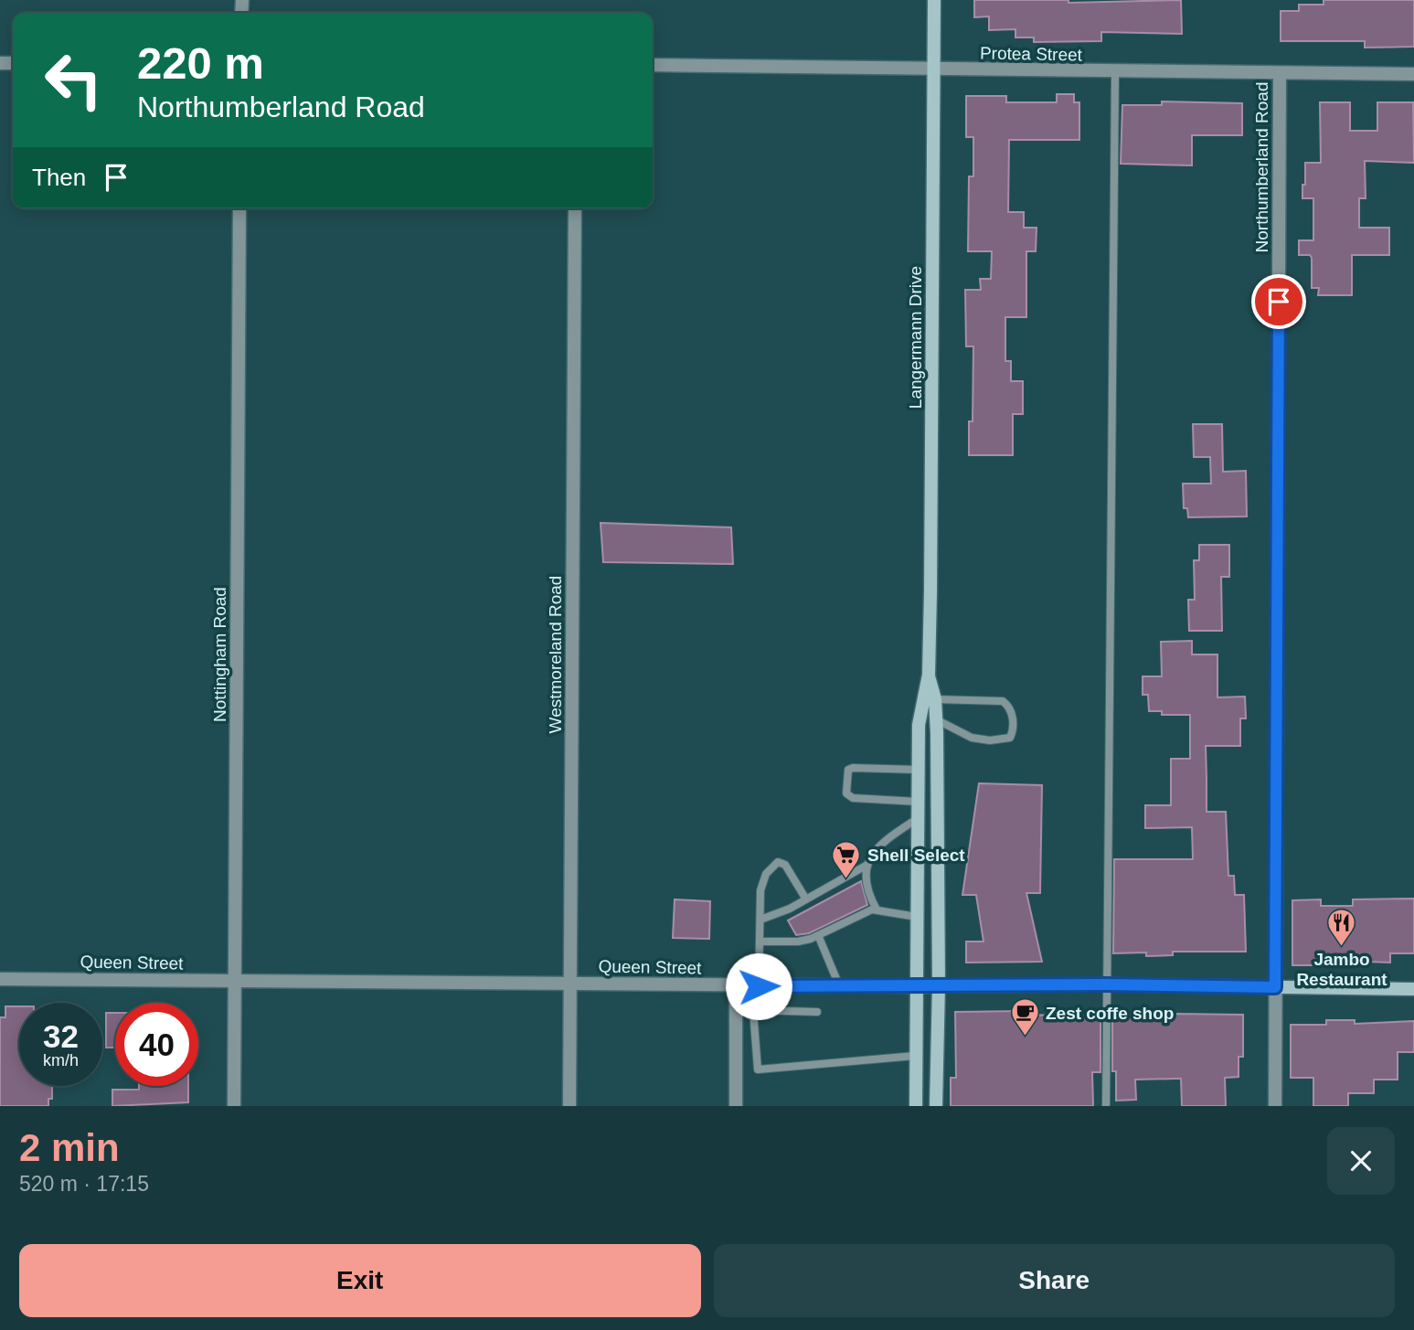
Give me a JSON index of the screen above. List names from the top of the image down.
{
  "streets": {
    "main road": ["Langermann Drive", "Queen Street"],
    "street": [
      "Protea Street",
      "Northumberland Road",
      "Nottingham Road",
      "Westmoreland Road"
    ]
  },
  "crossings": [
    ["Protea Street", "Northumberland Road"],
    ["Protea Street", "Langermann Drive"],
    ["Northumberland Road", "Queen Street"],
    ["Langermann Drive", "Queen Street"],
    ["Nottingham Road", "Queen Street"],
    ["Westmoreland Road", "Queen Street"]
  ],
  "places": {
    "supermarket": ["Shell Select"],
    "restaurant": ["Jambo Restaurant"],
    "cafe": ["Zest coffe shop"]
  },
  "page": {
    "turn": ["220 m", "Northumberland Road"],
    "then": "Then",
    "speed": "32 km/h",
    "limit": "40",
    "heading": ["2 min", "520 m · 17:15"],
    "buttons": ["Exit", "Share"]
  }
}
